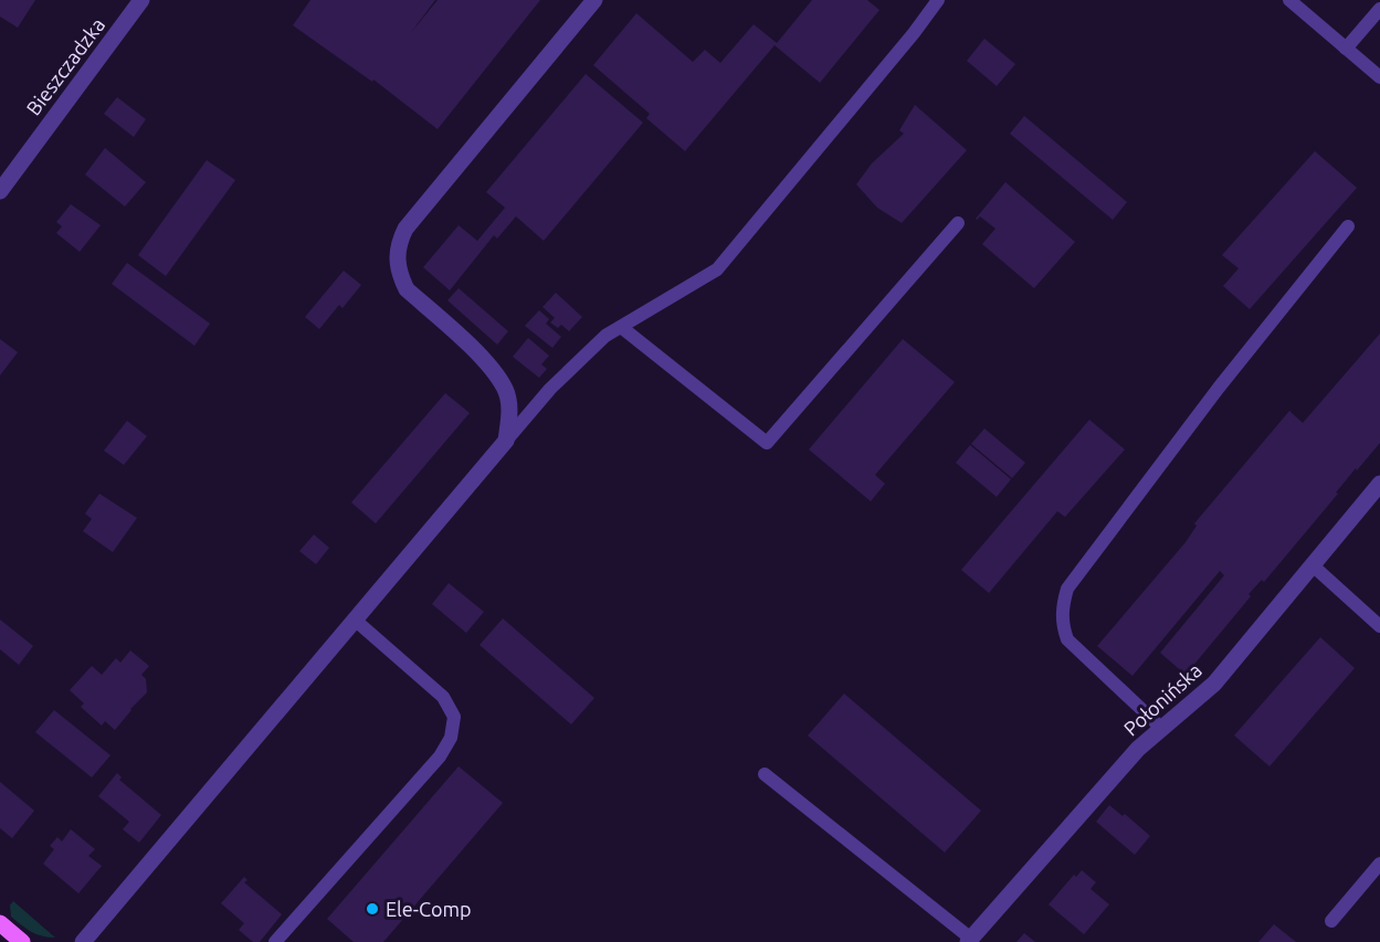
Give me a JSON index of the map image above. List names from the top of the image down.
{
  "streets": {
    "street": ["Bieszczadzka", "Połonińska"]
  },
  "places": ["Ele-Comp"]
}
